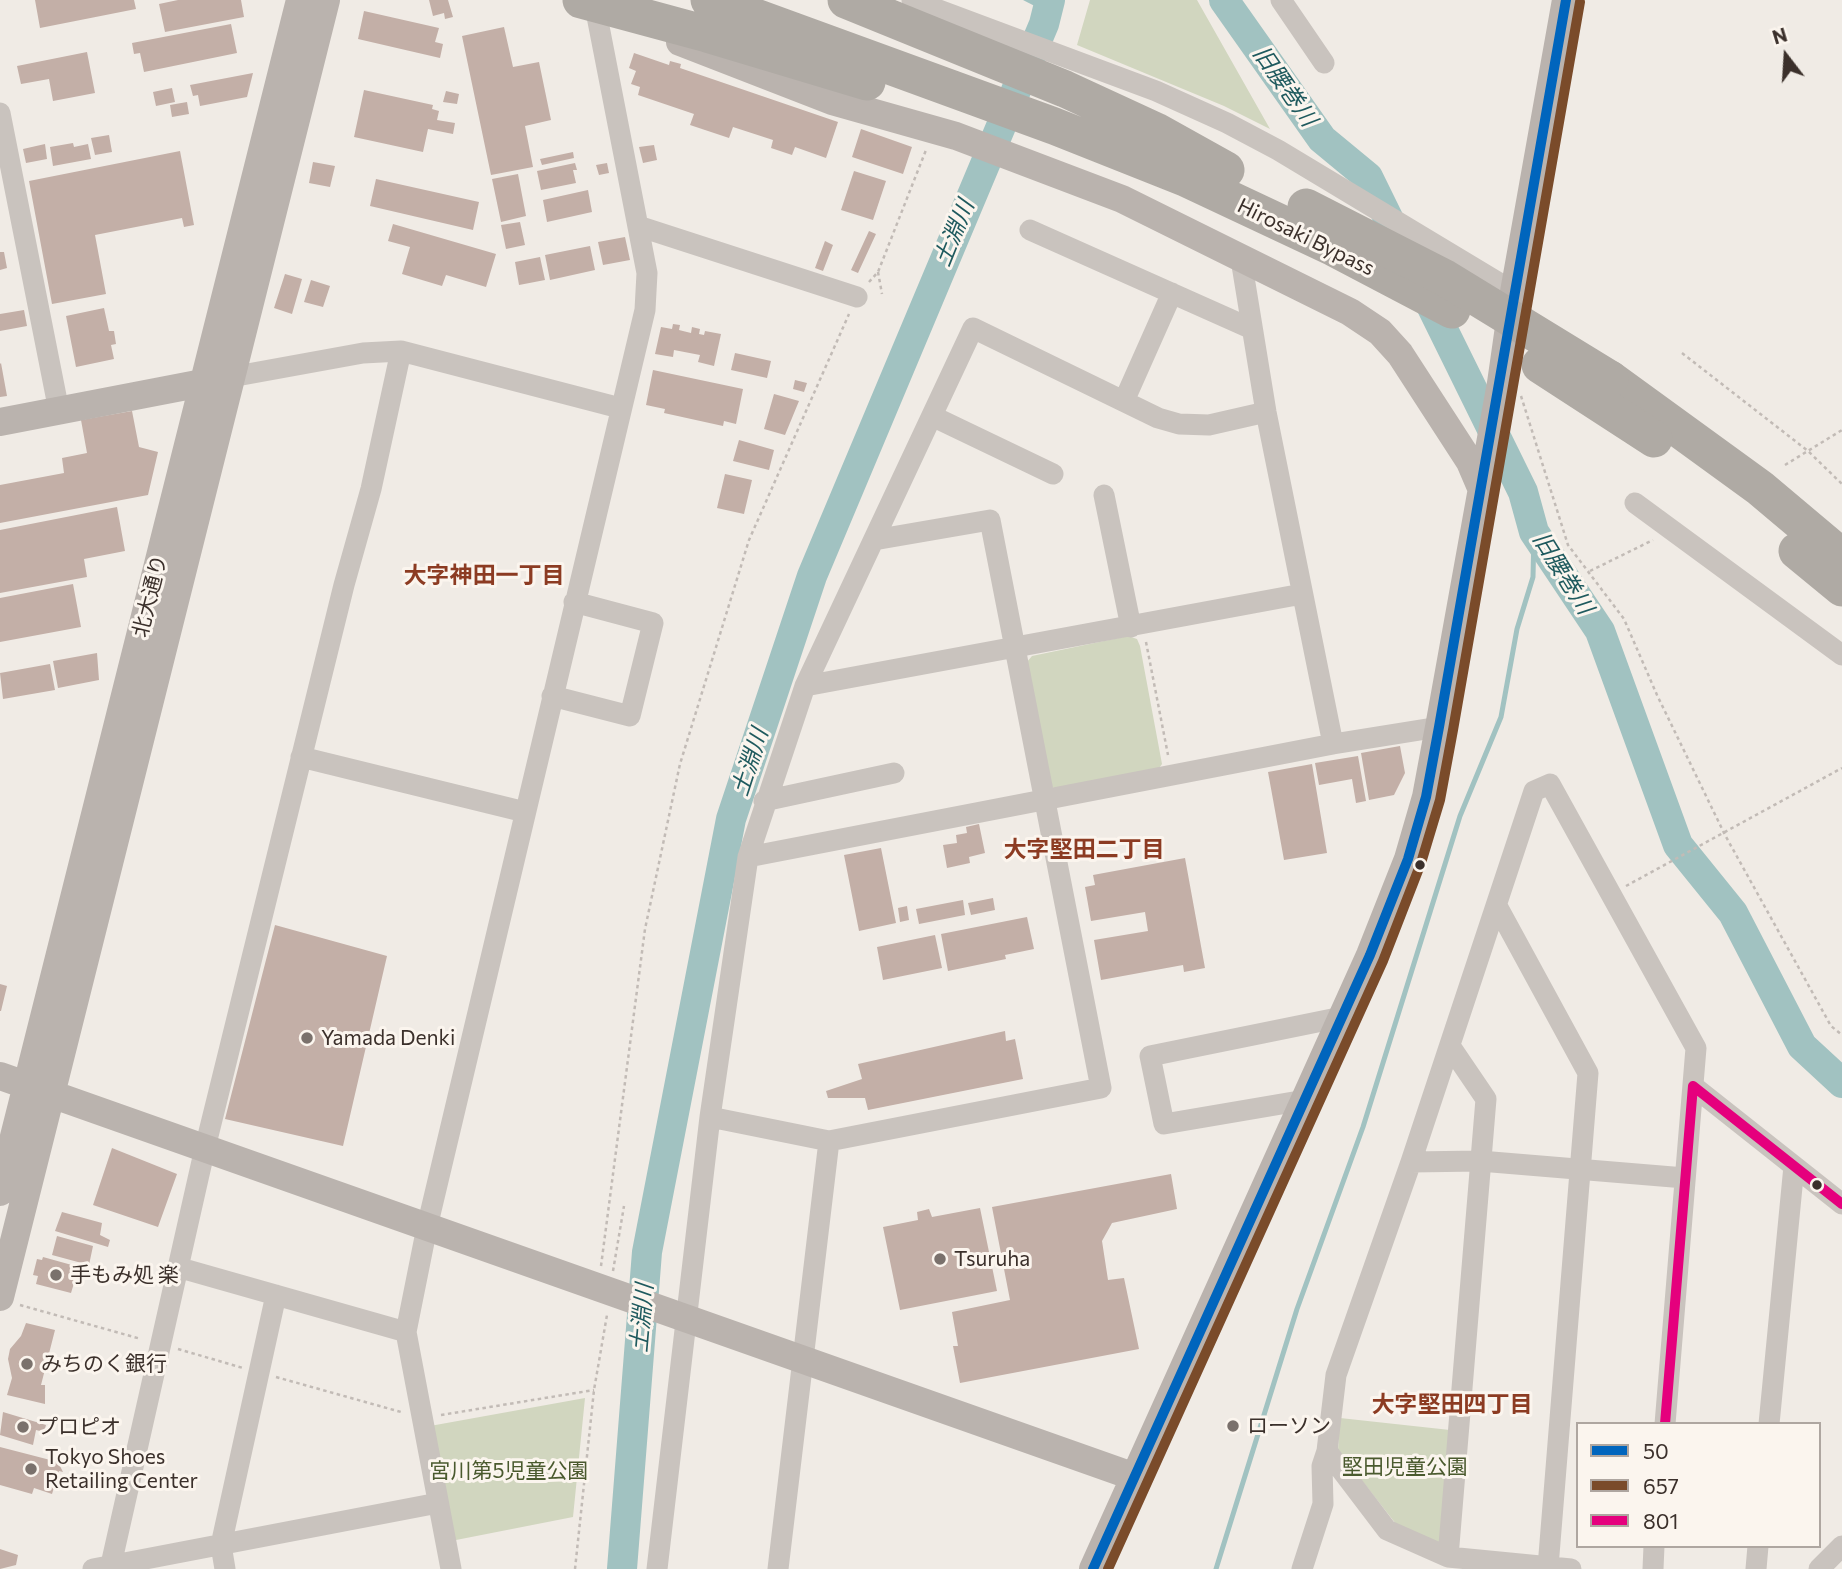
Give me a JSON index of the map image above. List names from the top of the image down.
{
  "streets": {
    "highway": ["Hirosaki Bypass"],
    "street": ["北大通り"]
  },
  "districts": ["大字神田一丁目", "大字堅田二丁目", "大字堅田四丁目"],
  "water": ["旧腰巻川", "土淵川"],
  "parks": ["堅田児童公園", "宮川第5児童公園"],
  "places": [
    "Yamada Denki",
    "Tsuruha",
    "手もみ処 楽",
    "みちのく銀行",
    "ローソン",
    "プロピオ",
    "Tokyo Shoes Retailing Center"
  ],
  "lines": ["transit line 50", "transit line 657", "transit line 801"],
  "legend": ["50", "657", "801"],
  "north": "top"
}
